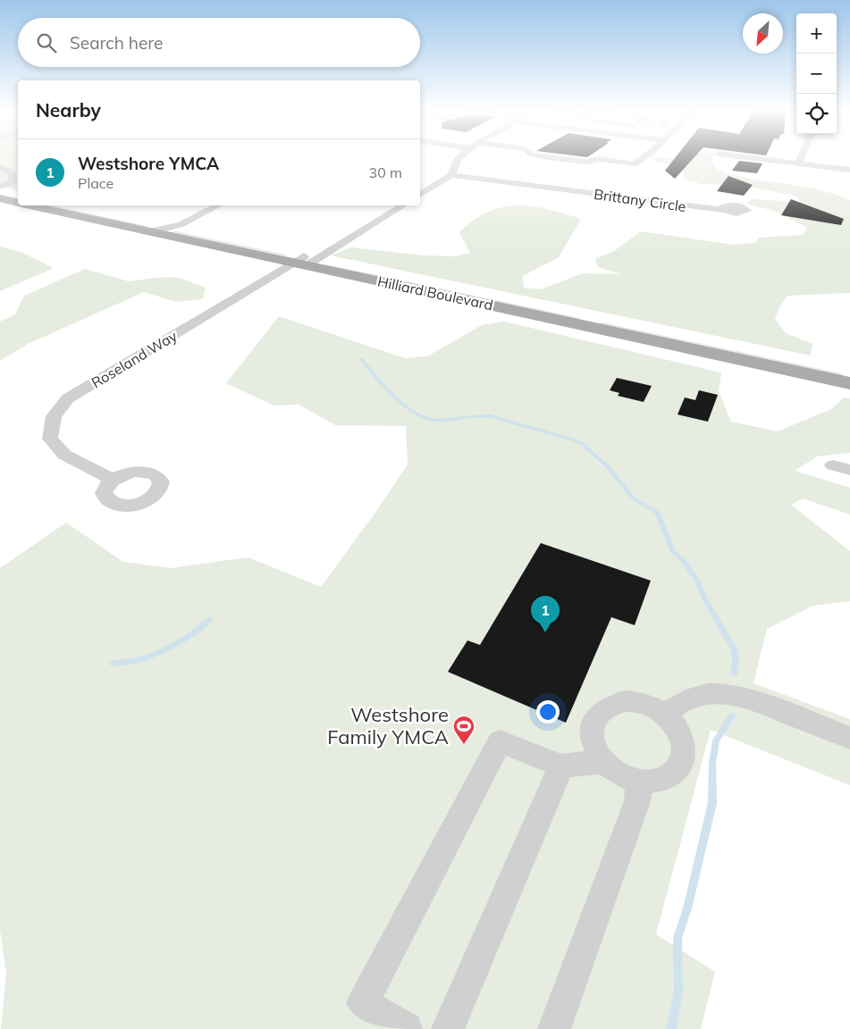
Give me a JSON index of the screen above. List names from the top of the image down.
{
  "streets": {
    "main road": ["Hilliard Boulevard"],
    "street": ["Brittany Circle", "Roseland Way"]
  },
  "crossings": [
    ["Hilliard Boulevard", "Roseland Way"]
  ],
  "places": {
    "sports": ["Westshore Family YMCA"]
  },
  "north": "bottom left",
  "page": {
    "map_buttons": ["+", "−"],
    "search": "Search here",
    "heading": "Nearby",
    "list": [
      {
        "mark": "1",
        "name": "Westshore YMCA",
        "note": "Place",
        "value": "30 m"
      }
    ],
    "pins": "1"
  }
}
